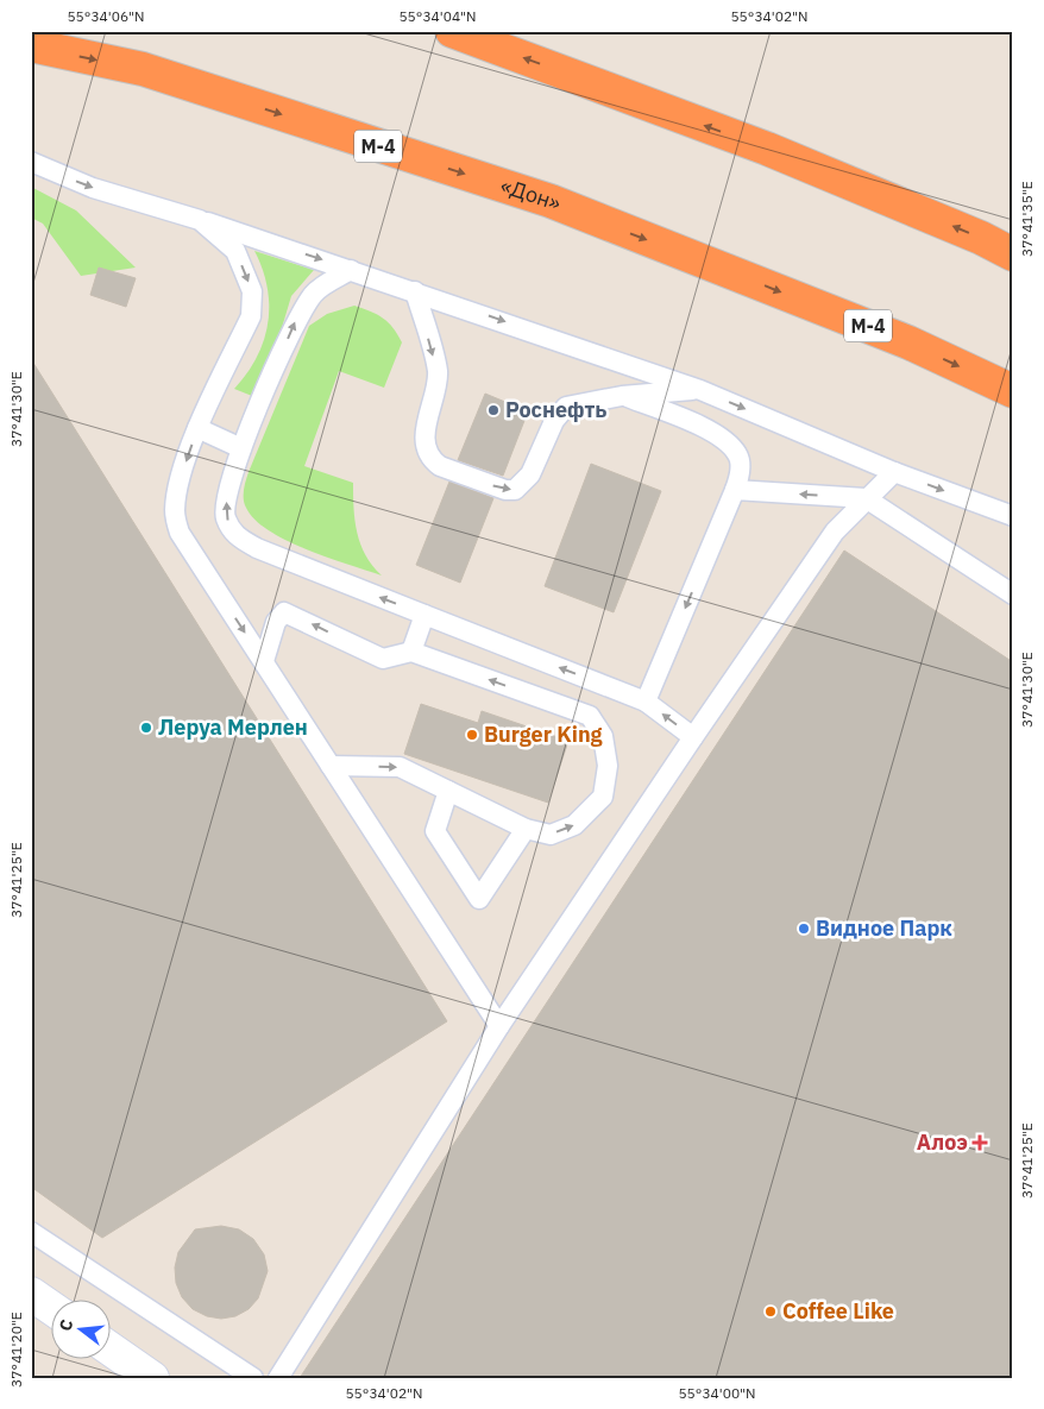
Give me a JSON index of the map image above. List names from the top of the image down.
{
  "streets": {
    "highway": ["М-4", "«Дон»"]
  },
  "places": {
    "other": [
      "Роснефть",
      "Леруа Мерлен",
      "Burger King",
      "Видное Парк",
      "Coffee Like"
    ],
    "health": ["Алоэ"]
  },
  "north": "left",
  "coordinates": [
    "55°34'06\"N",
    "55°34'04\"N",
    "55°34'02\"N",
    "37°41'35\"E",
    "37°41'30\"E",
    "37°41'25\"E",
    "37°41'20\"E",
    "55°34'00\"N"
  ]
}
